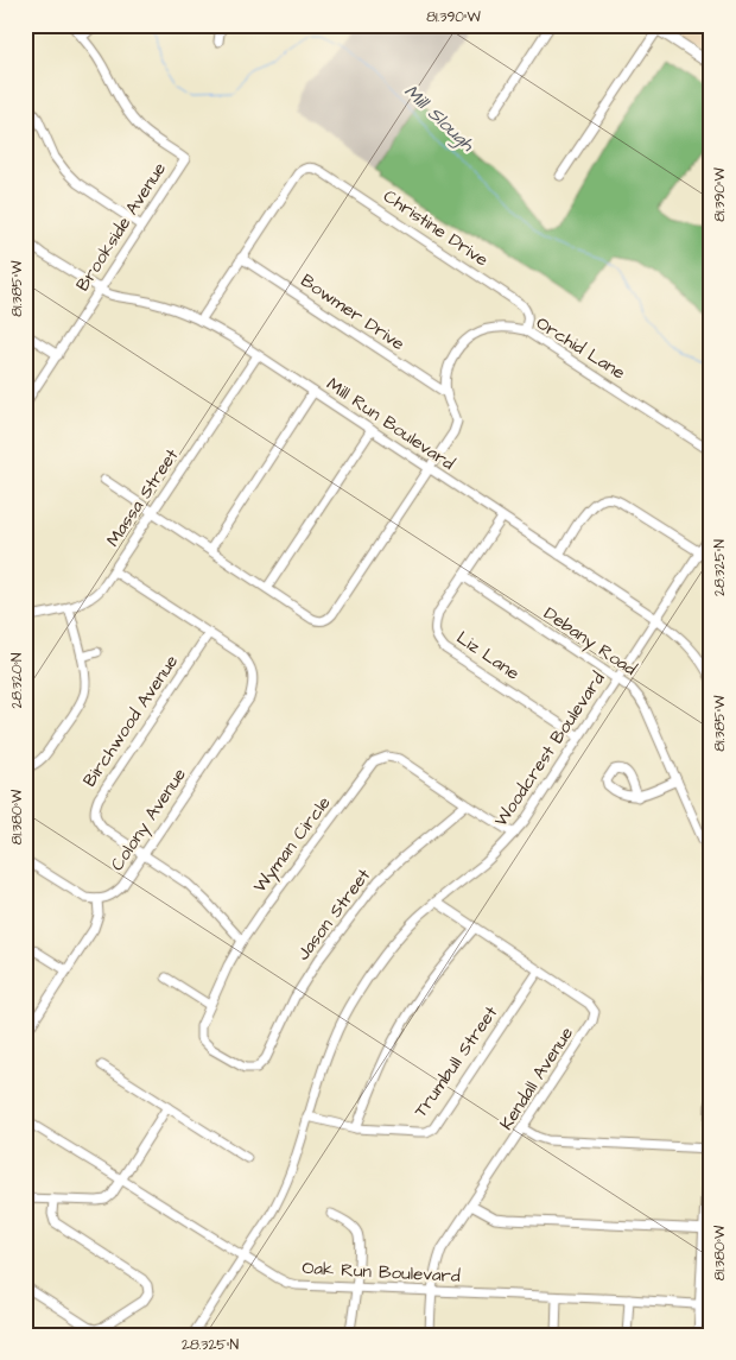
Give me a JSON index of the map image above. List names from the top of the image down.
{
  "streets": {
    "street": [
      "Brookside Avenue",
      "Christine Drive",
      "Bowmer Drive",
      "Orchid Lane",
      "Mill Run Boulevard",
      "Massa Street",
      "Debany Road",
      "Liz Lane",
      "Birchwood Avenue",
      "Woodcrest Boulevard",
      "Colony Avenue",
      "Wyman Circle",
      "Jason Street",
      "Trumbull Street",
      "Kendall Avenue",
      "Oak Run Boulevard"
    ]
  },
  "crossings": [
    ["Brookside Avenue", "Mill Run Boulevard"],
    ["Christine Drive", "Bowmer Drive"],
    ["Christine Drive", "Orchid Lane"],
    ["Bowmer Drive", "Orchid Lane"],
    ["Orchid Lane", "Mill Run Boulevard"],
    ["Mill Run Boulevard", "Massa Street"],
    ["Mill Run Boulevard", "Liz Lane"],
    ["Mill Run Boulevard", "Woodcrest Boulevard"],
    ["Debany Road", "Liz Lane"],
    ["Debany Road", "Woodcrest Boulevard"],
    ["Liz Lane", "Woodcrest Boulevard"],
    ["Birchwood Avenue", "Colony Avenue"],
    ["Birchwood Avenue", "Wyman Circle"],
    ["Woodcrest Boulevard", "Wyman Circle"],
    ["Woodcrest Boulevard", "Trumbull Street"],
    ["Woodcrest Boulevard", "Kendall Avenue"],
    ["Woodcrest Boulevard", "Oak Run Boulevard"],
    ["Wyman Circle", "Jason Street"],
    ["Trumbull Street", "Kendall Avenue"],
    ["Kendall Avenue", "Oak Run Boulevard"]
  ],
  "water": ["Mill Slough"],
  "coordinates": [
    "81.390°W",
    "81.385°W",
    "28.325°N",
    "28.320°N",
    "81.380°W"
  ]
}
